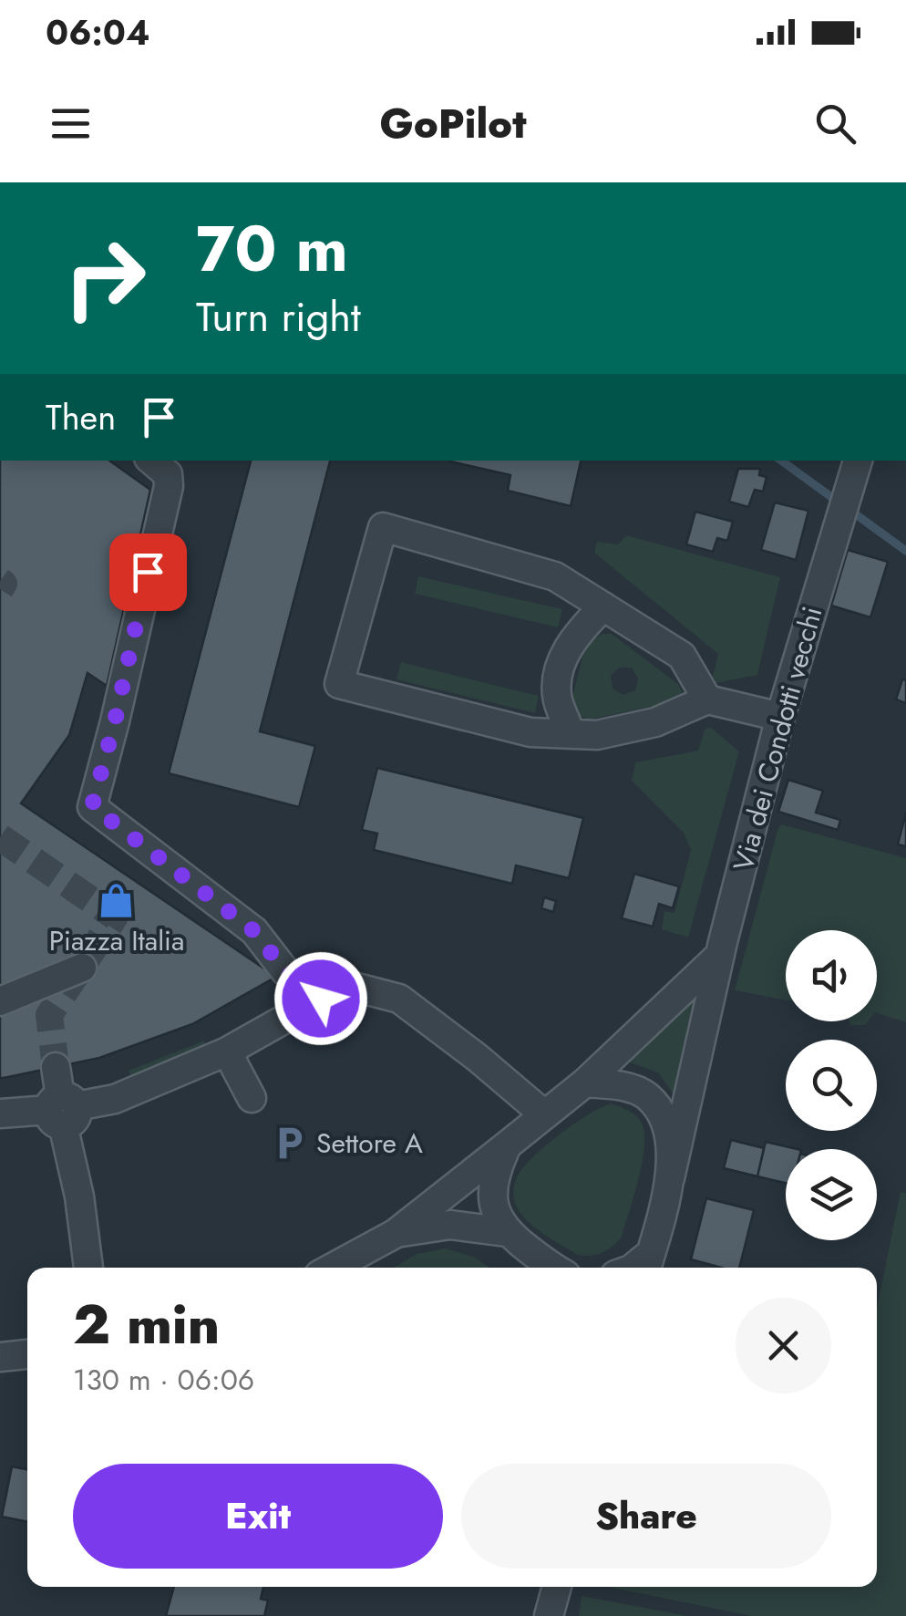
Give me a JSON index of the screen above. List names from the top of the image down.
{
  "streets": {
    "street": ["Via dei Condotti vecchi"]
  },
  "places": {
    "shop": ["Piazza Italia"],
    "parking": ["Settore A"]
  },
  "page": {
    "status": "06:04",
    "header": "GoPilot",
    "turn": ["70 m", "Turn right"],
    "then": "Then",
    "heading": ["2 min", "130 m · 06:06"],
    "buttons": ["Exit", "Share"]
  }
}
